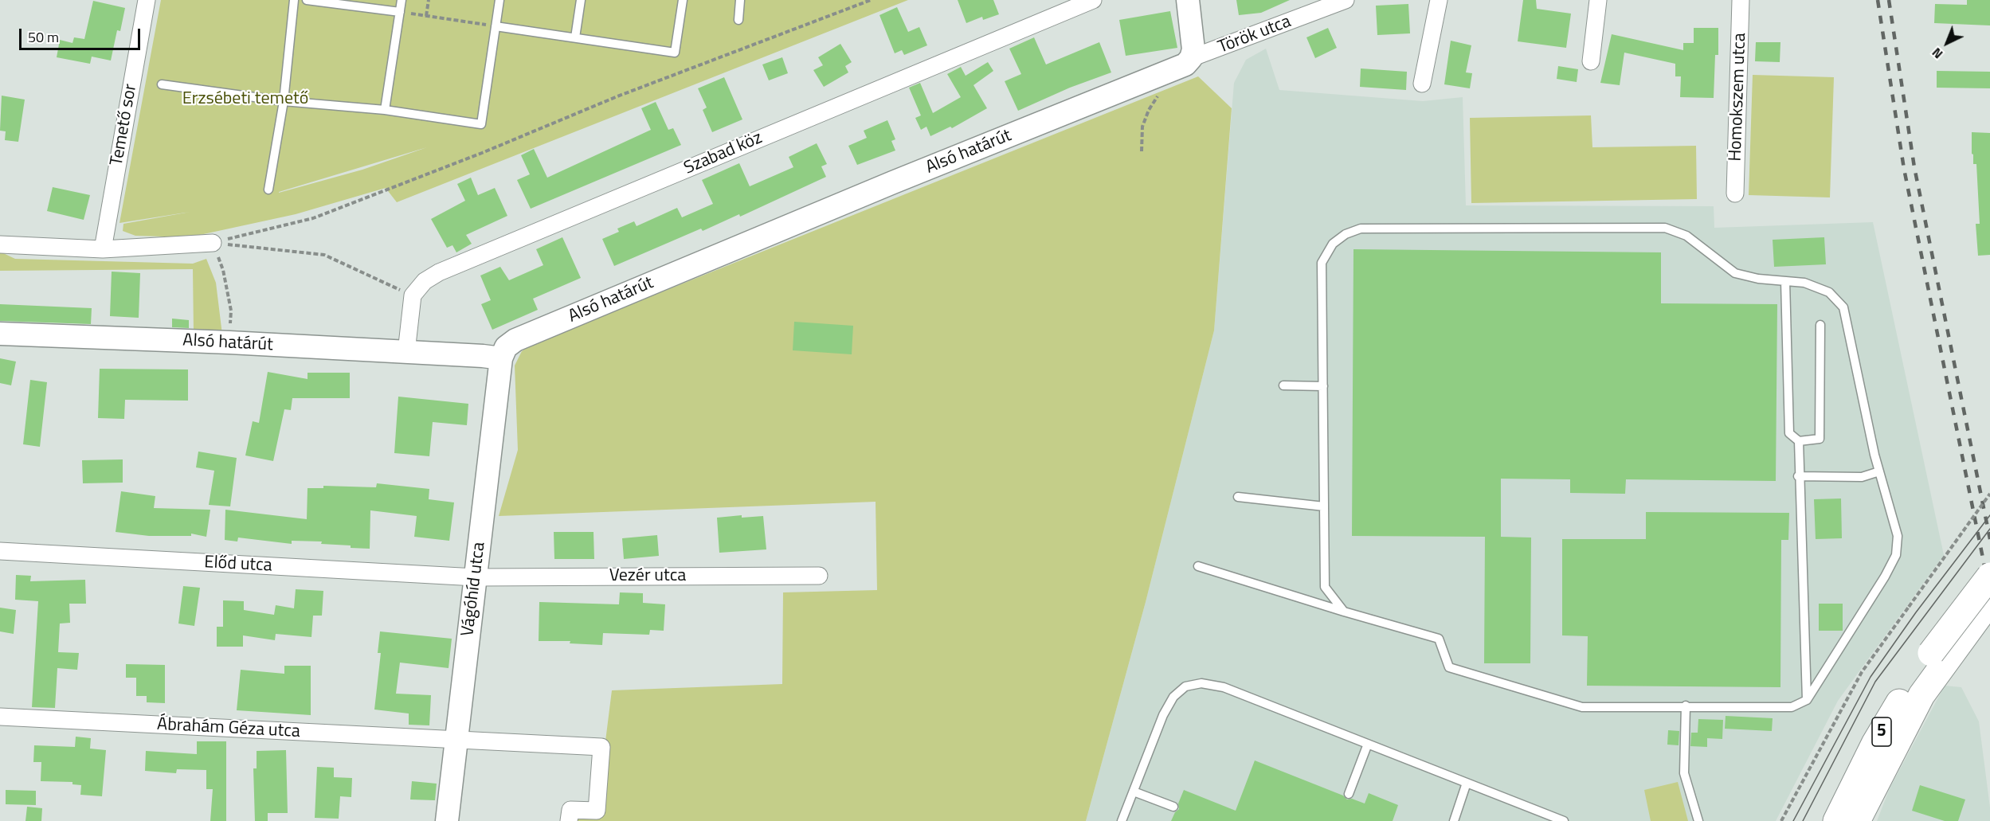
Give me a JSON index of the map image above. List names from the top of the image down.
{
  "streets": {
    "main road": ["5"],
    "street": [
      "Török utca",
      "Homokszem utca",
      "Temető sor",
      "Alsó határút",
      "Szabad köz",
      "Előd utca",
      "Vezér utca",
      "Vágóhíd utca",
      "Ábrahám Géza utca"
    ]
  },
  "crossings": [
    ["Török utca", "Alsó határút"],
    ["Alsó határút", "Vágóhíd utca"],
    ["Előd utca", "Vezér utca"],
    ["Előd utca", "Vágóhíd utca"],
    ["Vezér utca", "Vágóhíd utca"],
    ["Vágóhíd utca", "Ábrahám Géza utca"]
  ],
  "parks": ["Erzsébeti temető"],
  "scale_bar": "50 m",
  "north": "bottom left"
}
